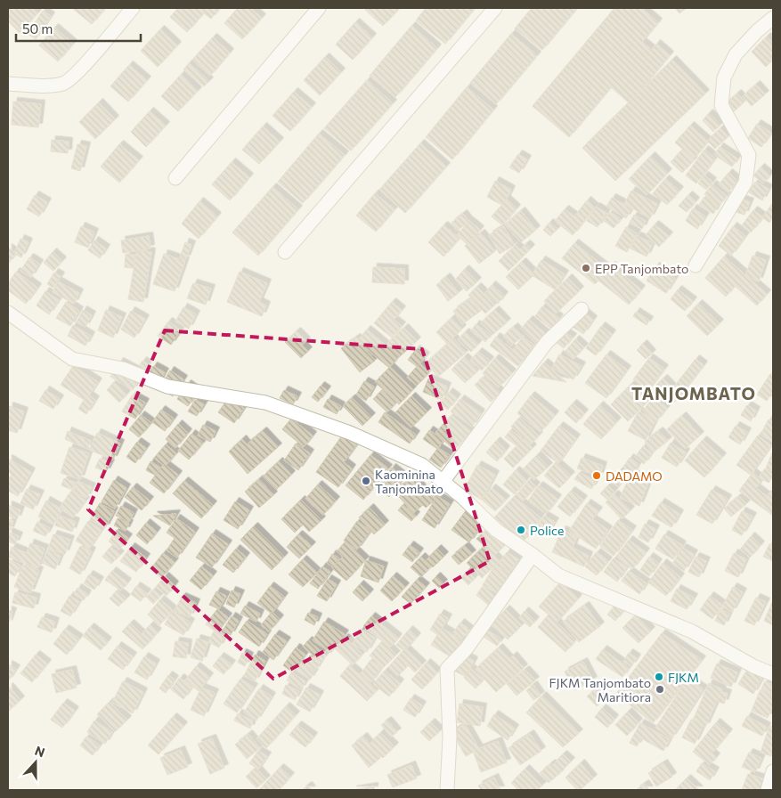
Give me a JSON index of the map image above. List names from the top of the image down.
{
  "districts": ["TANJOMBATO"],
  "places": [
    "EPP Tanjombato",
    "DADAMO",
    "Kaominina Tanjombato",
    "Police",
    "FJKM",
    "FJKM Tanjombato Maritiora"
  ],
  "scale_bar": "50 m",
  "north": "top"
}
